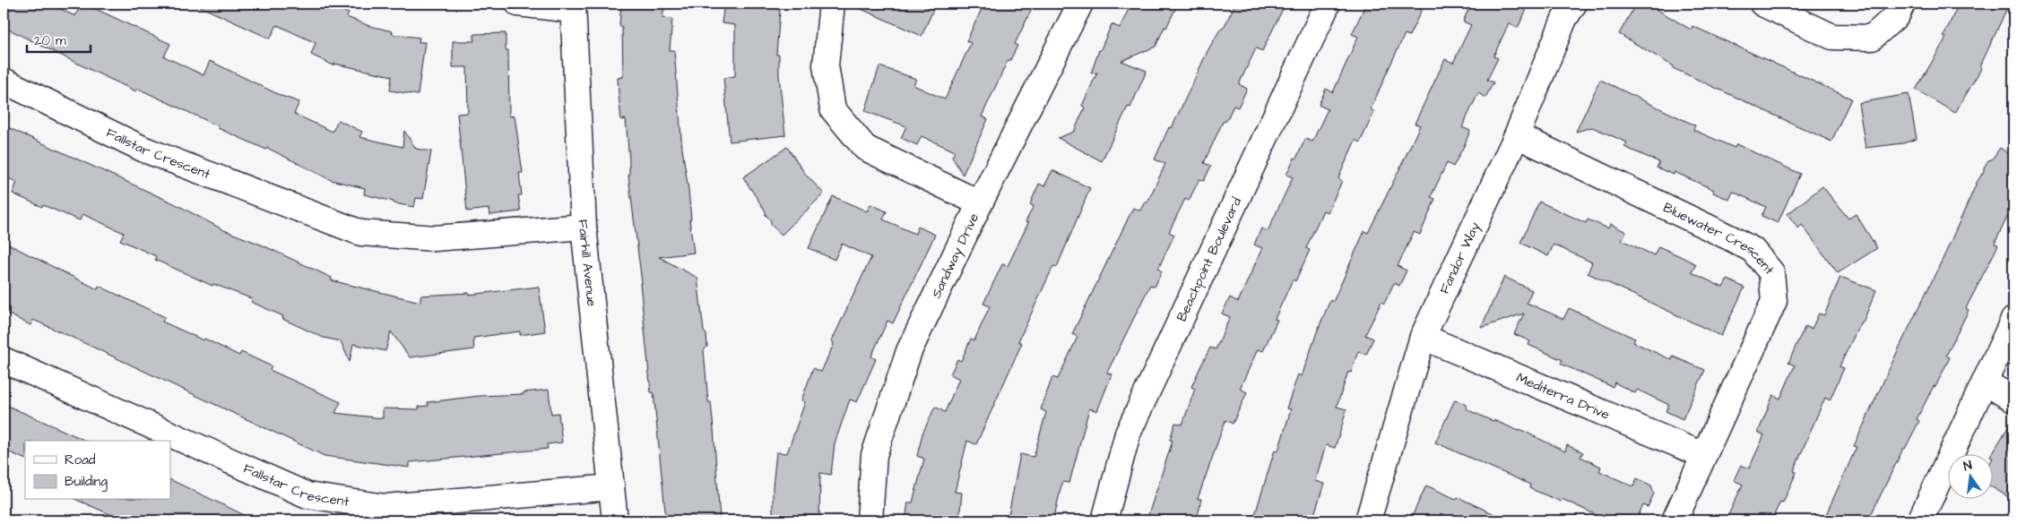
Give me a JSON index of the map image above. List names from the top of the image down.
{
  "streets": {
    "street": [
      "Fallstar Crescent",
      "Bluewater Crescent",
      "Sandway Drive",
      "Fandor Way",
      "Beachpoint Boulevard",
      "Fairhill Avenue",
      "Mediterra Drive"
    ]
  },
  "crossings": [
    ["Fallstar Crescent", "Fairhill Avenue"],
    ["Bluewater Crescent", "Fandor Way"],
    ["Bluewater Crescent", "Mediterra Drive"],
    ["Fandor Way", "Mediterra Drive"]
  ],
  "legend": ["Road", "Building"],
  "scale_bar": "20 m",
  "north": "top"
}
